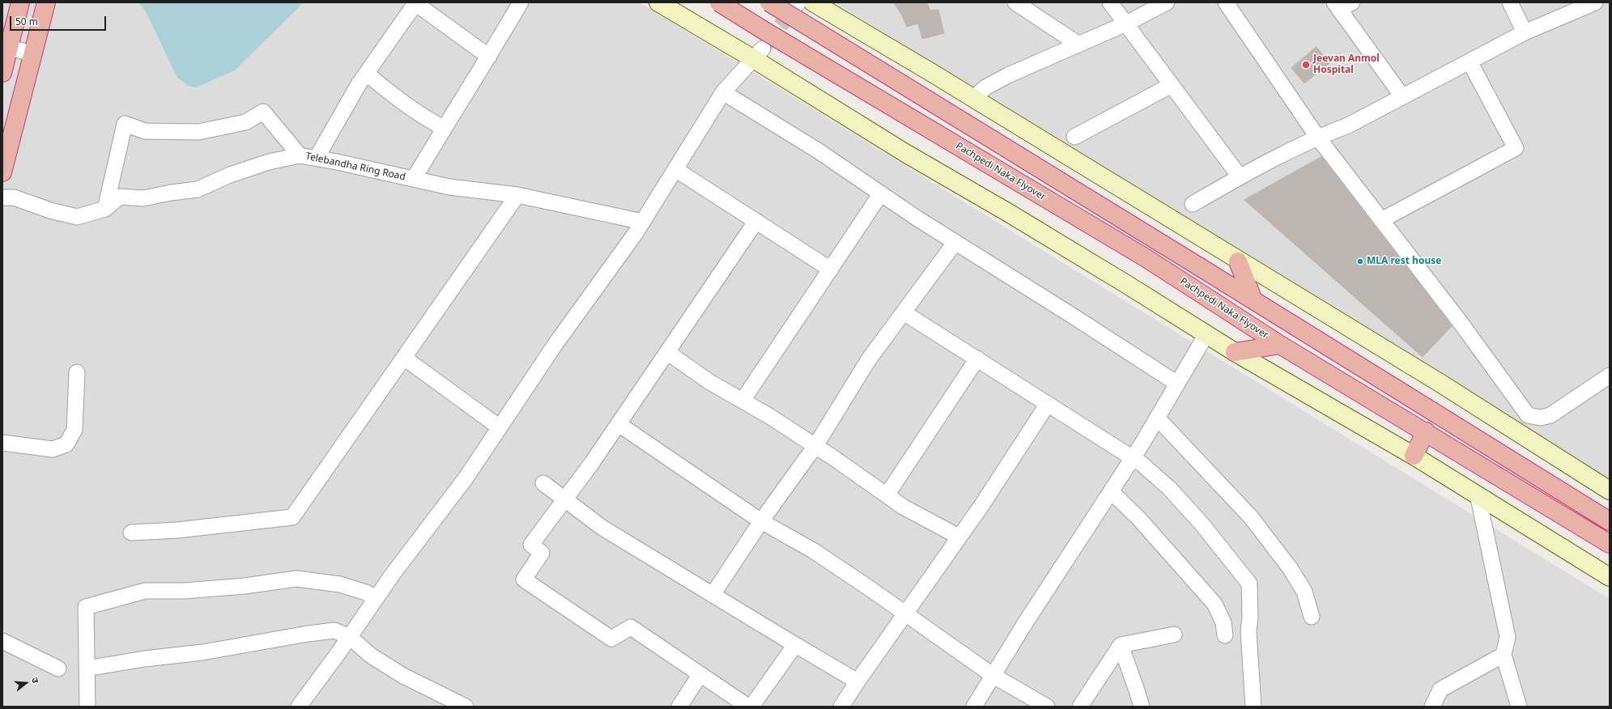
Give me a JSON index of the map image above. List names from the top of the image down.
{
  "streets": {
    "highway": ["Pachpedi Naka Flyover"],
    "street": ["Telebandha Ring Road"]
  },
  "places": ["Jeevan Anmol Hospital", "MLA rest house"],
  "scale_bar": "50 m",
  "north": "right"
}
